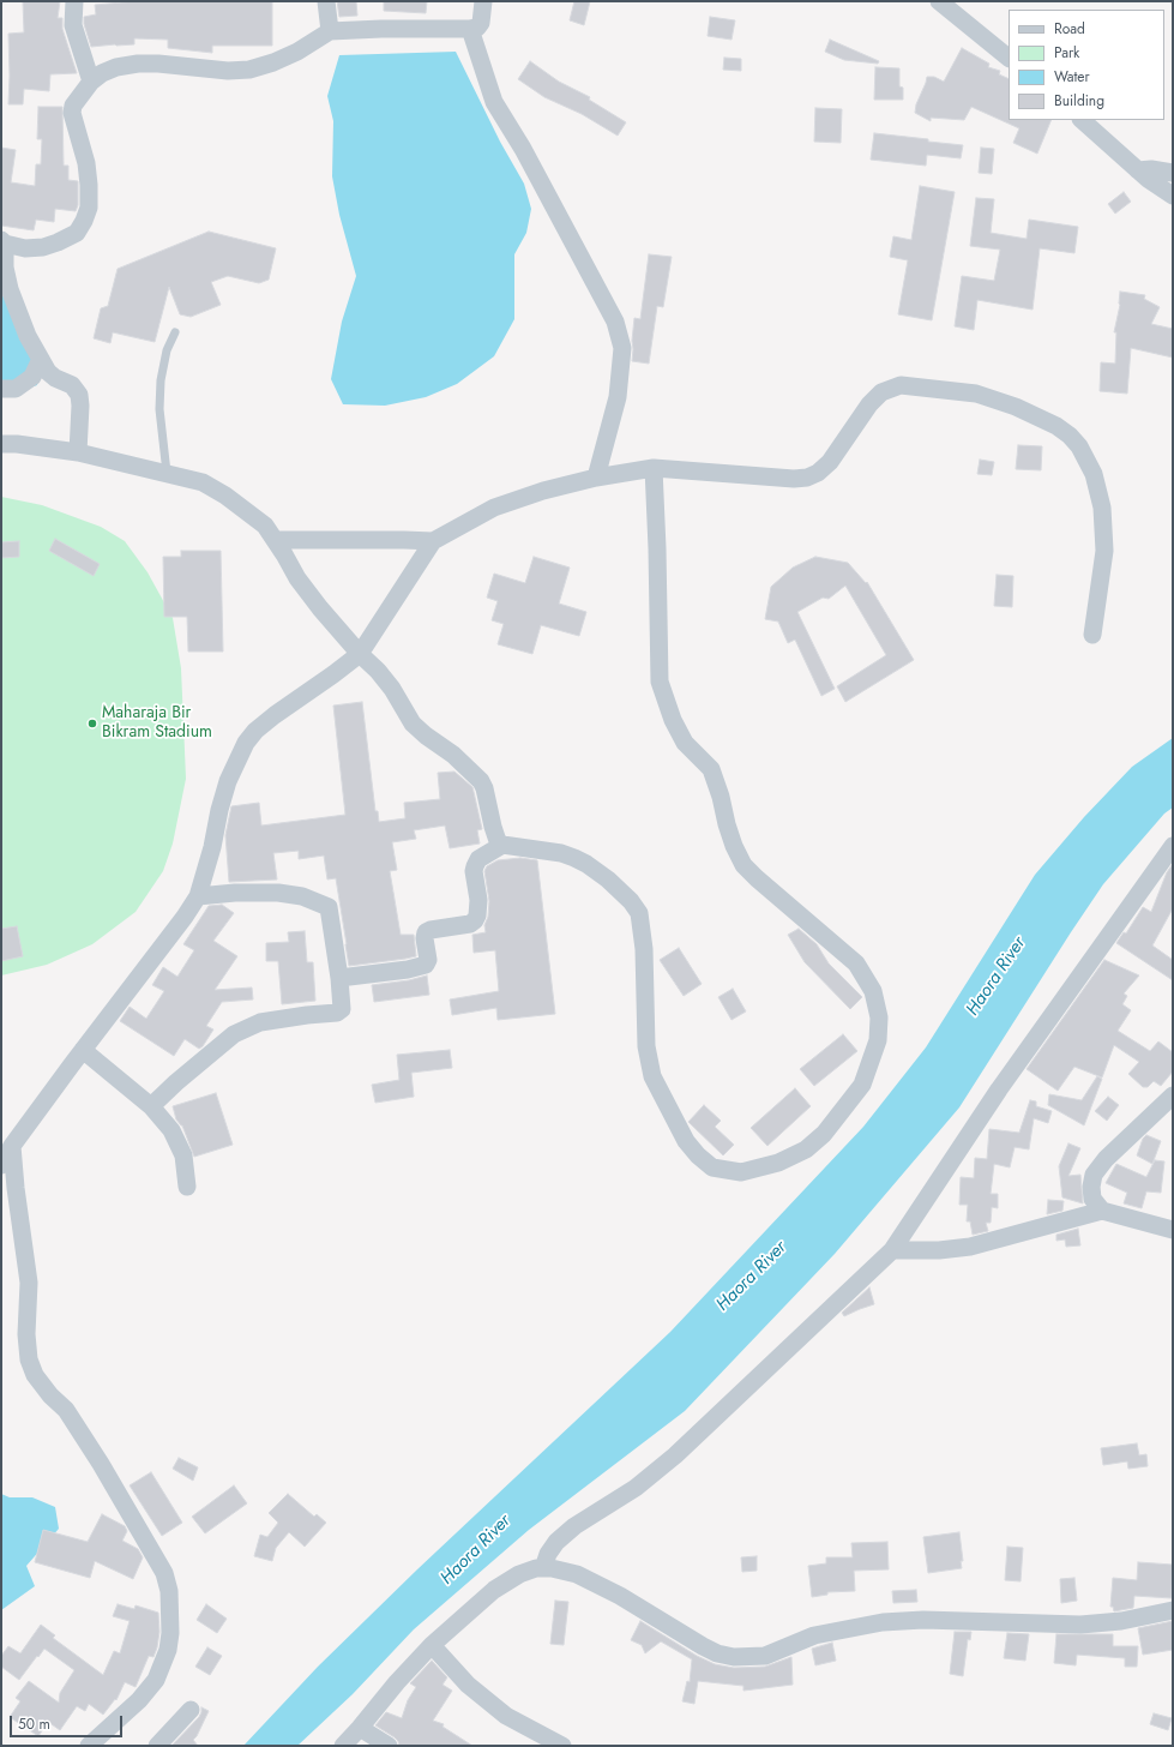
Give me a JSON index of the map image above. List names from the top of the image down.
{
  "water": ["Haora River"],
  "places": ["Maharaja Bir Bikram Stadium"],
  "legend": [
    "Road",
    "Park",
    "Water",
    "Building"
  ],
  "scale_bar": "50 m"
}
